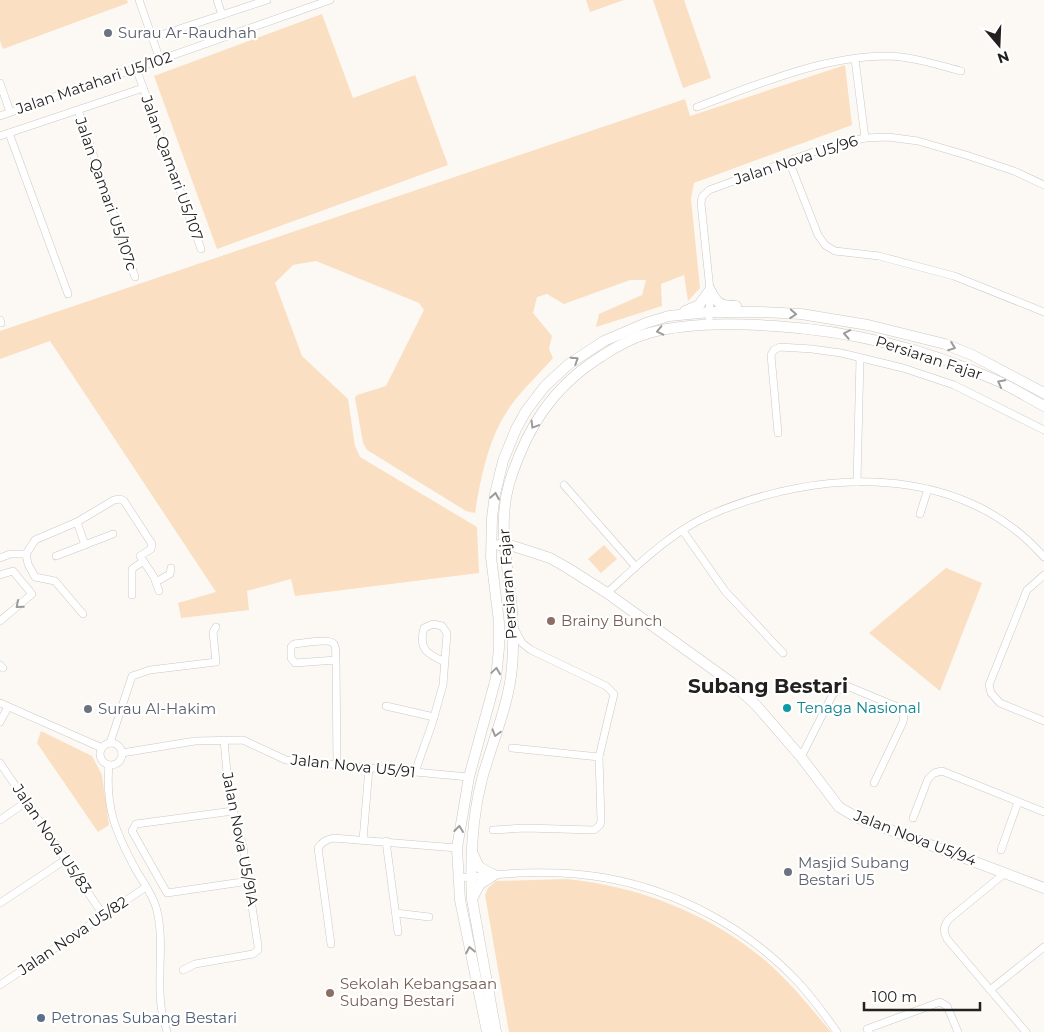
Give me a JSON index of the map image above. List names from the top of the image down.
{
  "streets": {
    "main road": ["Persiaran Fajar", "Jalan Nova U5/94"],
    "street": [
      "Jalan Matahari U5/102",
      "Jalan Nova U5/96",
      "Jalan Qamari U5/107",
      "Jalan Qamari U5/107c",
      "Jalan Nova U5/91",
      "Jalan Nova U5/83",
      "Jalan Nova U5/91A",
      "Jalan Nova U5/82"
    ]
  },
  "crossings": [
    ["Jalan Matahari U5/102", "Jalan Qamari U5/107"],
    ["Jalan Nova U5/96", "Persiaran Fajar"],
    ["Jalan Qamari U5/107", "Jalan Qamari U5/107c"],
    ["Persiaran Fajar", "Jalan Nova U5/94"],
    ["Jalan Nova U5/91", "Jalan Nova U5/91A"],
    ["Jalan Nova U5/83", "Jalan Nova U5/82"]
  ],
  "districts": ["Subang Bestari"],
  "places": [
    "Surau Ar-Raudhah",
    "Brainy Bunch",
    "Tenaga Nasional",
    "Surau Al-Hakim",
    "Masjid Subang Bestari U5",
    "Sekolah Kebangsaan Subang Bestari",
    "Petronas Subang Bestari"
  ],
  "scale_bar": "100 m",
  "north": "bottom"
}
